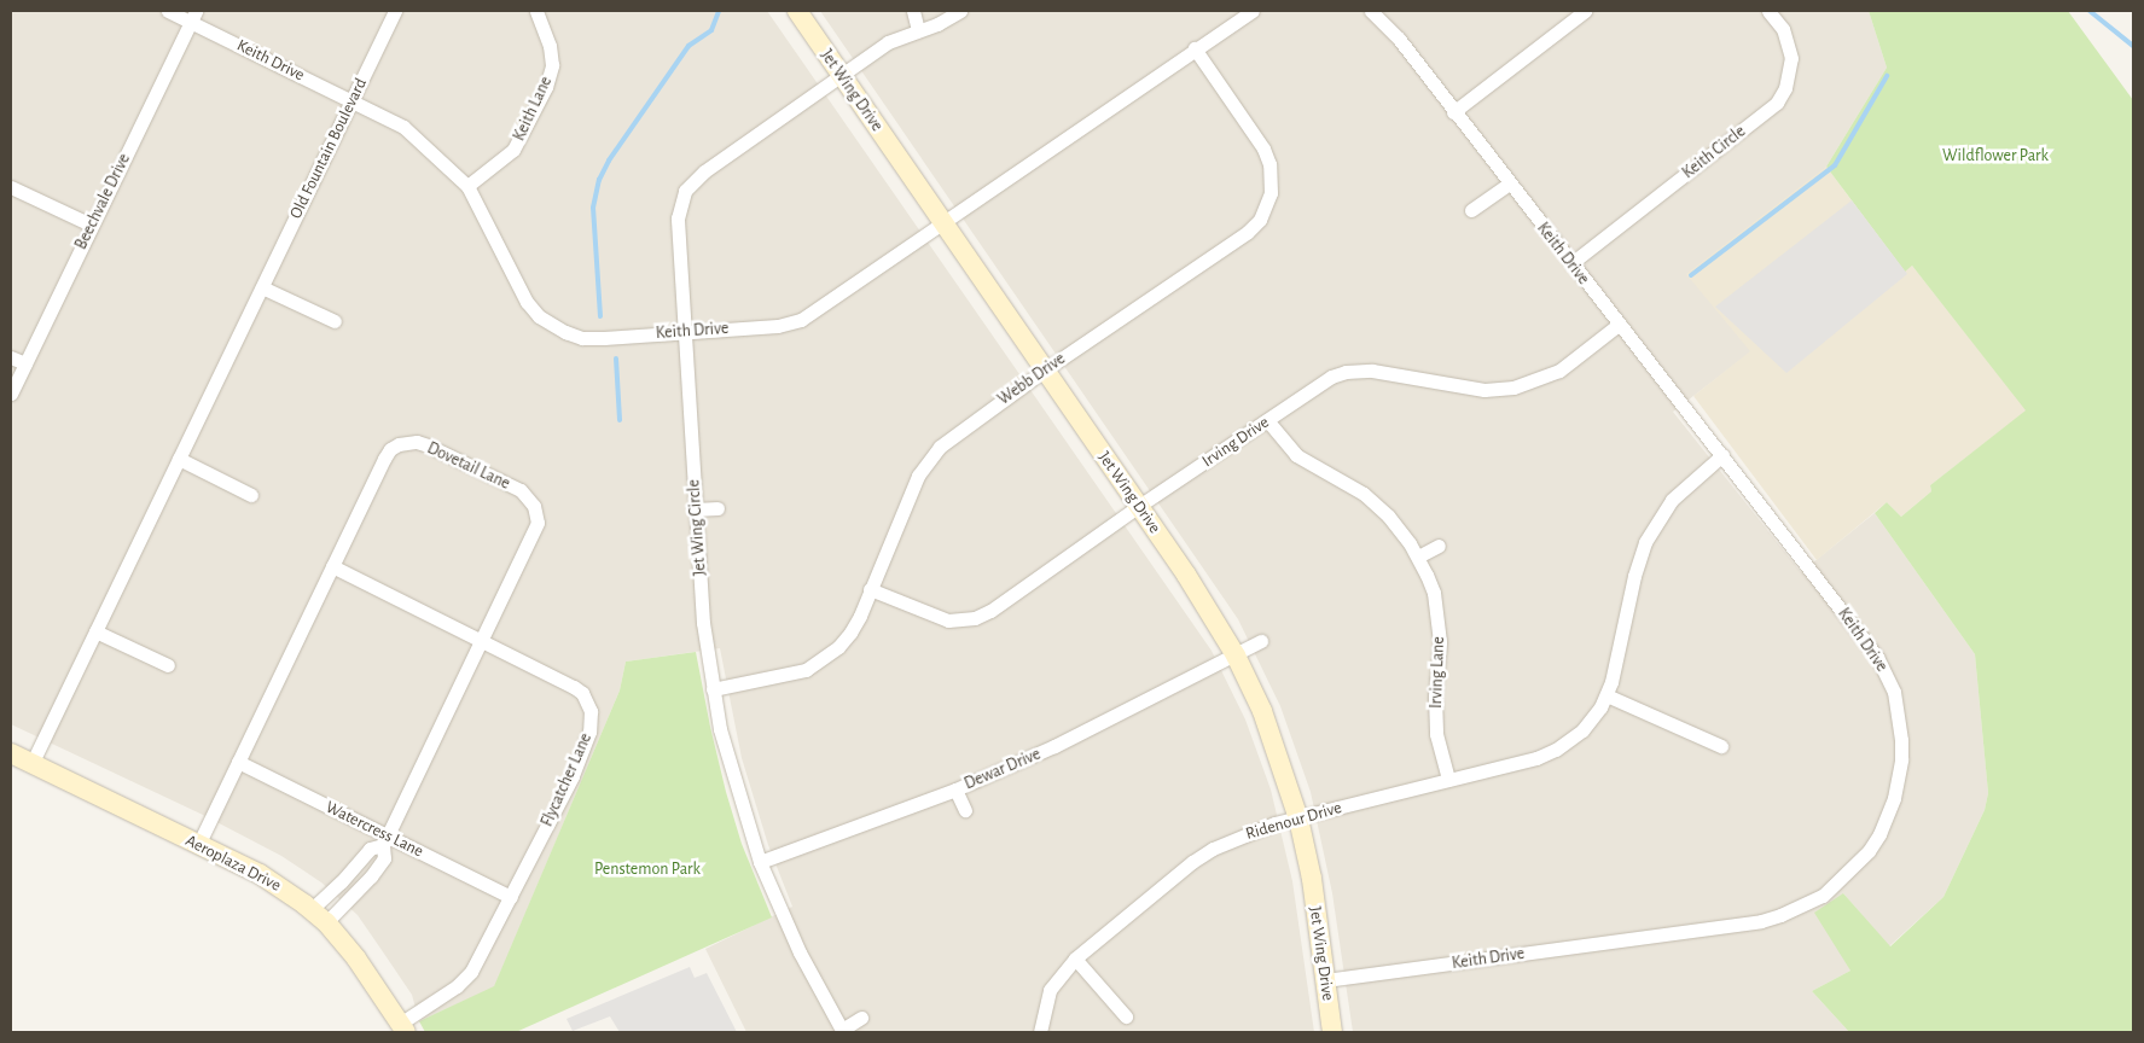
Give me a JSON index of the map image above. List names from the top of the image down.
{
  "streets": {
    "main road": ["Jet Wing Drive", "Aeroplaza Drive"],
    "street": [
      "Keith Drive",
      "Keith Lane",
      "Old Fountain Boulevard",
      "Keith Circle",
      "Beechvale Drive",
      "Webb Drive",
      "Irving Drive",
      "Dovetail Lane",
      "Jet Wing Circle",
      "Irving Lane",
      "Dewar Drive",
      "Flycatcher Lane",
      "Ridenour Drive",
      "Watercress Lane"
    ]
  },
  "crossings": [
    ["Keith Drive", "Jet Wing Drive"],
    ["Keith Drive", "Keith Lane"],
    ["Keith Drive", "Old Fountain Boulevard"],
    ["Keith Drive", "Keith Circle"],
    ["Keith Drive", "Beechvale Drive"],
    ["Keith Drive", "Webb Drive"],
    ["Keith Drive", "Irving Drive"],
    ["Keith Drive", "Jet Wing Circle"],
    ["Keith Drive", "Ridenour Drive"],
    ["Jet Wing Drive", "Webb Drive"],
    ["Jet Wing Drive", "Irving Drive"],
    ["Jet Wing Drive", "Jet Wing Circle"],
    ["Jet Wing Drive", "Dewar Drive"],
    ["Jet Wing Drive", "Ridenour Drive"],
    ["Old Fountain Boulevard", "Aeroplaza Drive"],
    ["Webb Drive", "Irving Drive"],
    ["Webb Drive", "Jet Wing Circle"],
    ["Irving Drive", "Irving Lane"],
    ["Dovetail Lane", "Flycatcher Lane"],
    ["Dovetail Lane", "Watercress Lane"],
    ["Dovetail Lane", "Aeroplaza Drive"],
    ["Jet Wing Circle", "Dewar Drive"],
    ["Irving Lane", "Ridenour Drive"],
    ["Flycatcher Lane", "Watercress Lane"],
    ["Flycatcher Lane", "Aeroplaza Drive"]
  ],
  "parks": ["Wildflower Park", "Penstemon Park"]
}
